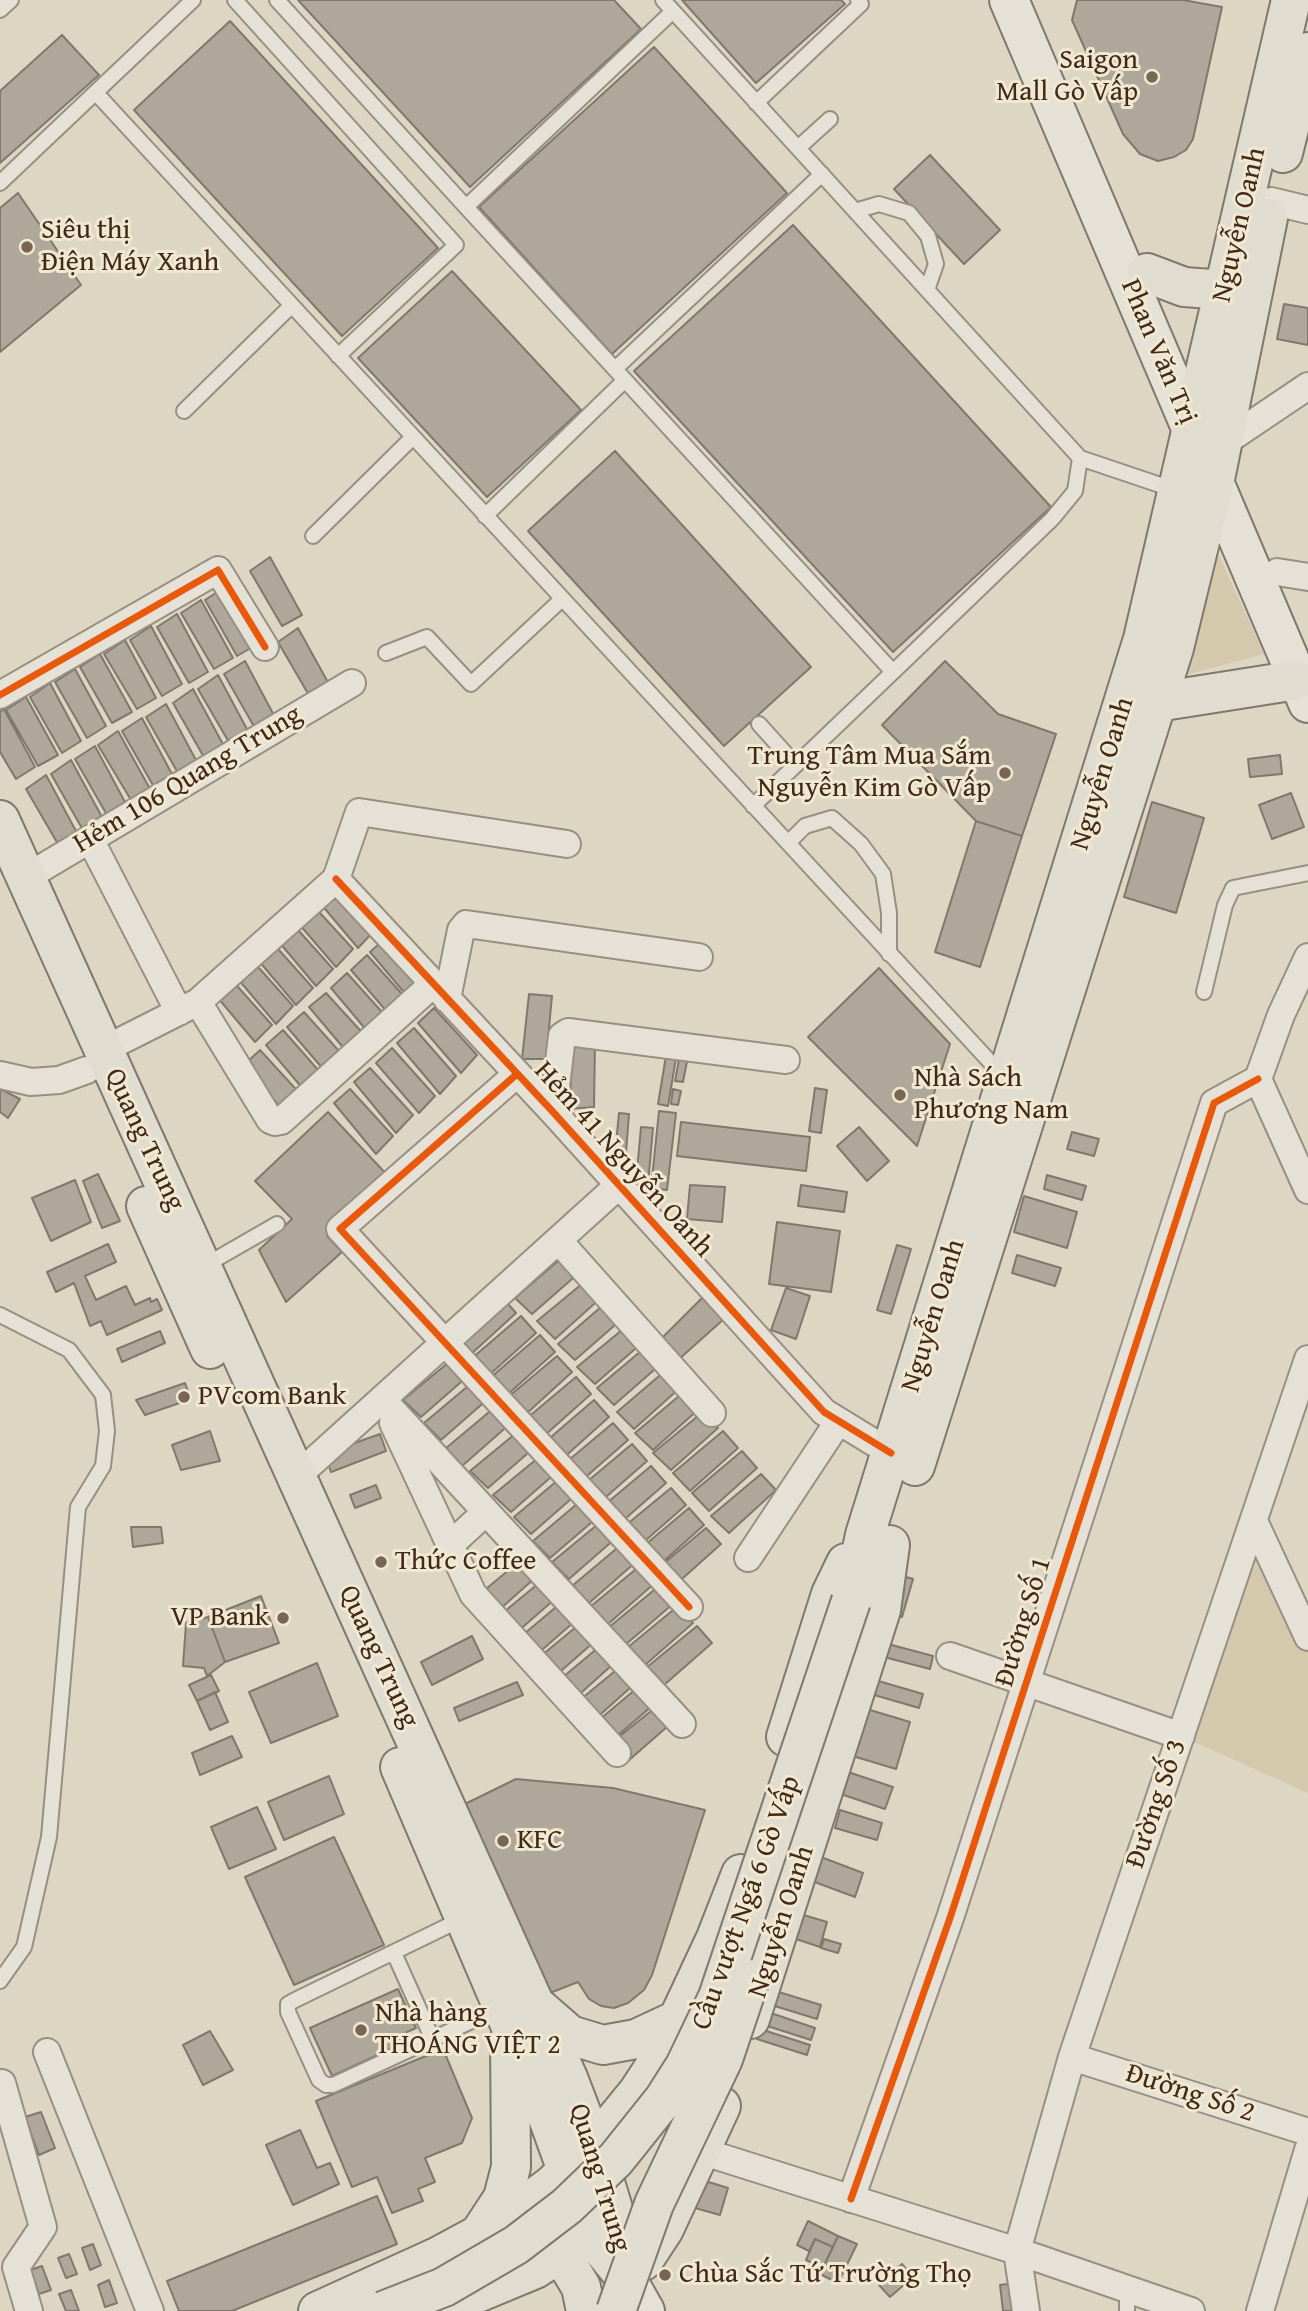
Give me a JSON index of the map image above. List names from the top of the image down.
{
  "streets": {
    "main road": [
      "Nguyễn Oanh",
      "Phan Văn Trị",
      "Quang Trung",
      "Cầu vượt Ngã 6 Gò Vấp"
    ],
    "street": [
      "Hẻm 106 Quang Trung",
      "Hẻm 41 Nguyễn Oanh",
      "Đường Số 1",
      "Đường Số 3",
      "Đường Số 2"
    ]
  },
  "crossings": [
    ["Nguyễn Oanh", "Phan Văn Trị"],
    ["Nguyễn Oanh", "Quang Trung"],
    ["Nguyễn Oanh", "Hẻm 41 Nguyễn Oanh"],
    ["Nguyễn Oanh", "Cầu vượt Ngã 6 Gò Vấp"],
    ["Hẻm 106 Quang Trung", "Quang Trung"],
    ["Quang Trung", "Cầu vượt Ngã 6 Gò Vấp"],
    ["Đường Số 3", "Đường Số 2"]
  ],
  "places": [
    "Saigon Mall Gò Vấp",
    "Siêu thị Điện Máy Xanh",
    "Trung Tâm Mua Sắm Nguyễn Kim Gò Vấp",
    "Nhà Sách Phương Nam",
    "PVcom Bank",
    "Thức Coffee",
    "VP Bank",
    "KFC",
    "Nhà hàng THOÁNG VIỆT 2",
    "Chùa Sắc Tứ Trường Thọ"
  ]
}
